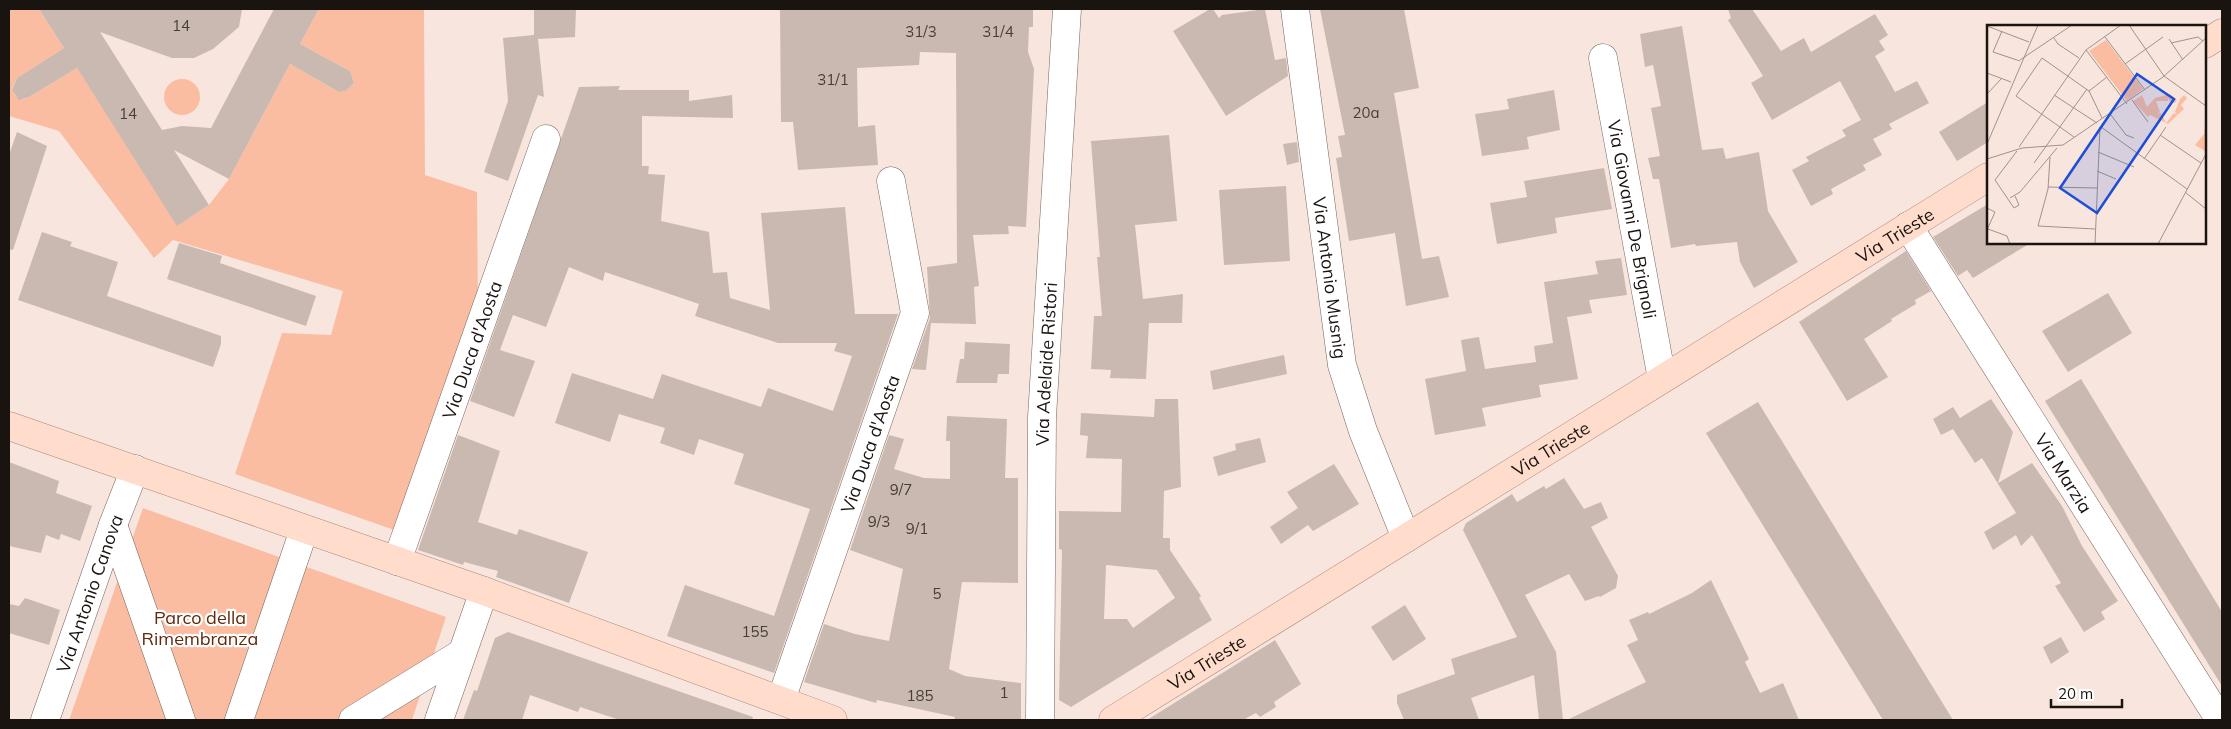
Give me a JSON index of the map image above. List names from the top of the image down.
{
  "streets": {
    "main road": ["Via Trieste"],
    "street": [
      "Via Giovanni De Brignoli",
      "Via Antonio Musnig",
      "Via Duca d'Aosta",
      "Via Adelaide Ristori",
      "Via Marzia",
      "Via Antonio Canova"
    ]
  },
  "crossings": [
    ["Via Giovanni De Brignoli", "Via Trieste"],
    ["Via Trieste", "Via Antonio Musnig"],
    ["Via Trieste", "Via Marzia"]
  ],
  "parks": ["Parco della Rimembranza"],
  "house_numbers": [
    "14",
    "31/3",
    "31/4",
    "31/1",
    "20a",
    "14",
    "9/7",
    "9/3",
    "9/1",
    "5",
    "155",
    "1",
    "185"
  ],
  "scale_bar": "20 m"
}
